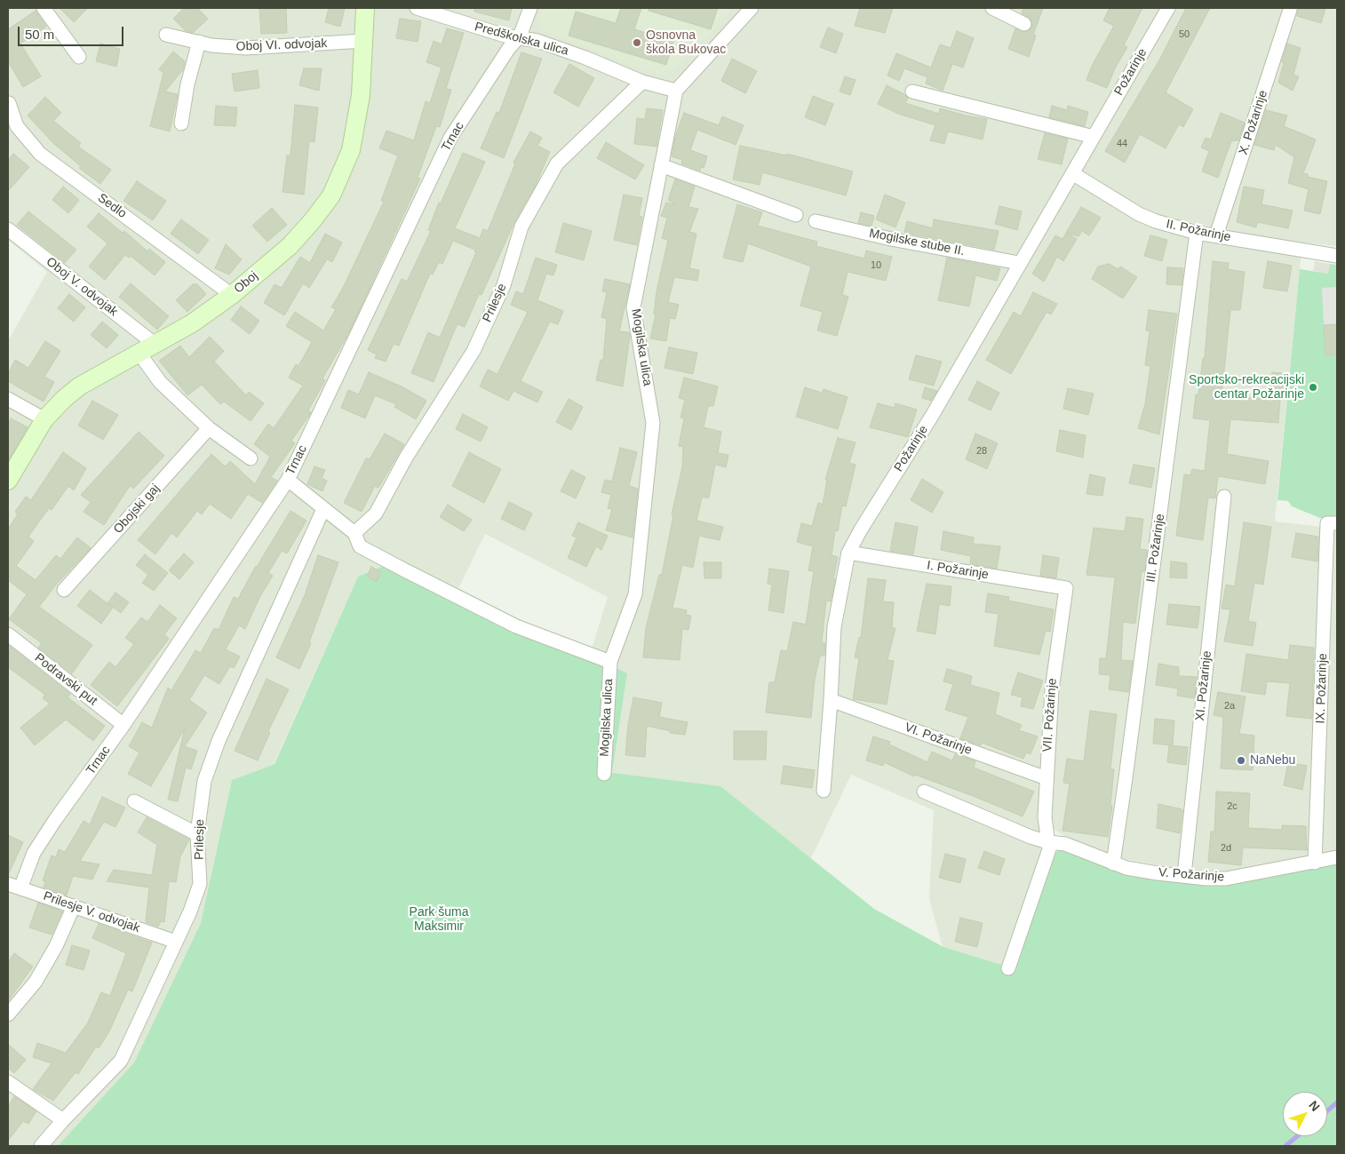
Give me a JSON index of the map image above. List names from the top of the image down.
{
  "streets": {
    "street": [
      "Predškolska ulica",
      "Oboj VI. odvojak",
      "Požarinje",
      "X. Požarinje",
      "Trnac",
      "Sedlo",
      "II. Požarinje",
      "Mogilske stube II.",
      "Oboj",
      "Oboj V. odvojak",
      "Prilesje",
      "Mogilska ulica",
      "Obojski gaj",
      "III. Požarinje",
      "I. Požarinje",
      "Podravski put",
      "XI. Požarinje",
      "IX. Požarinje",
      "VII. Požarinje",
      "VI. Požarinje",
      "V. Požarinje",
      "Prilesje V. odvojak"
    ]
  },
  "crossings": [
    ["Predškolska ulica", "Trnac"],
    ["Predškolska ulica", "Prilesje"],
    ["Predškolska ulica", "Mogilska ulica"],
    ["Oboj VI. odvojak", "Oboj"],
    ["Požarinje", "II. Požarinje"],
    ["Požarinje", "Mogilske stube II."],
    ["Požarinje", "I. Požarinje"],
    ["Požarinje", "VI. Požarinje"],
    ["X. Požarinje", "II. Požarinje"],
    ["Trnac", "Podravski put"],
    ["Trnac", "Prilesje V. odvojak"],
    ["Sedlo", "Oboj"],
    ["II. Požarinje", "III. Požarinje"],
    ["Oboj", "Oboj V. odvojak"],
    ["Prilesje", "Mogilska ulica"],
    ["Prilesje", "Prilesje V. odvojak"],
    ["III. Požarinje", "V. Požarinje"],
    ["I. Požarinje", "VII. Požarinje"],
    ["XI. Požarinje", "V. Požarinje"],
    ["IX. Požarinje", "V. Požarinje"],
    ["VII. Požarinje", "VI. Požarinje"],
    ["VII. Požarinje", "V. Požarinje"]
  ],
  "parks": ["Park šuma Maksimir"],
  "places": ["Osnovna škola Bukovac", "Sportsko-rekreacijski centar Požarinje", "NaNebu"],
  "house_numbers": [
    "50",
    "44",
    "10",
    "28",
    "2a",
    "2c",
    "2d"
  ],
  "scale_bar": "50 m",
  "north": "top right"
}
